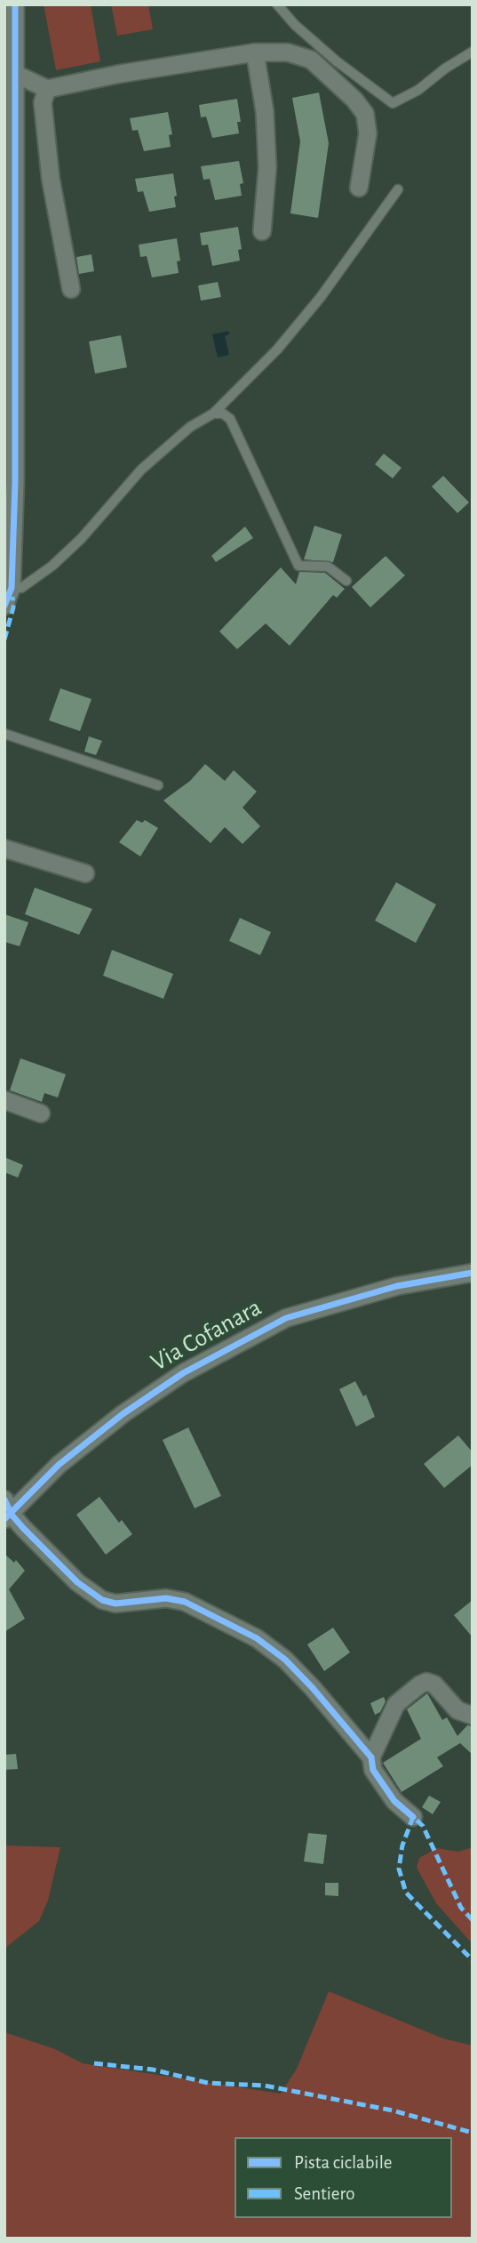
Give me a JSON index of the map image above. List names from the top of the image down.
{
  "streets": {
    "street": ["Via Cofanara"]
  },
  "legend": ["Pista ciclabile", "Sentiero"]
}
